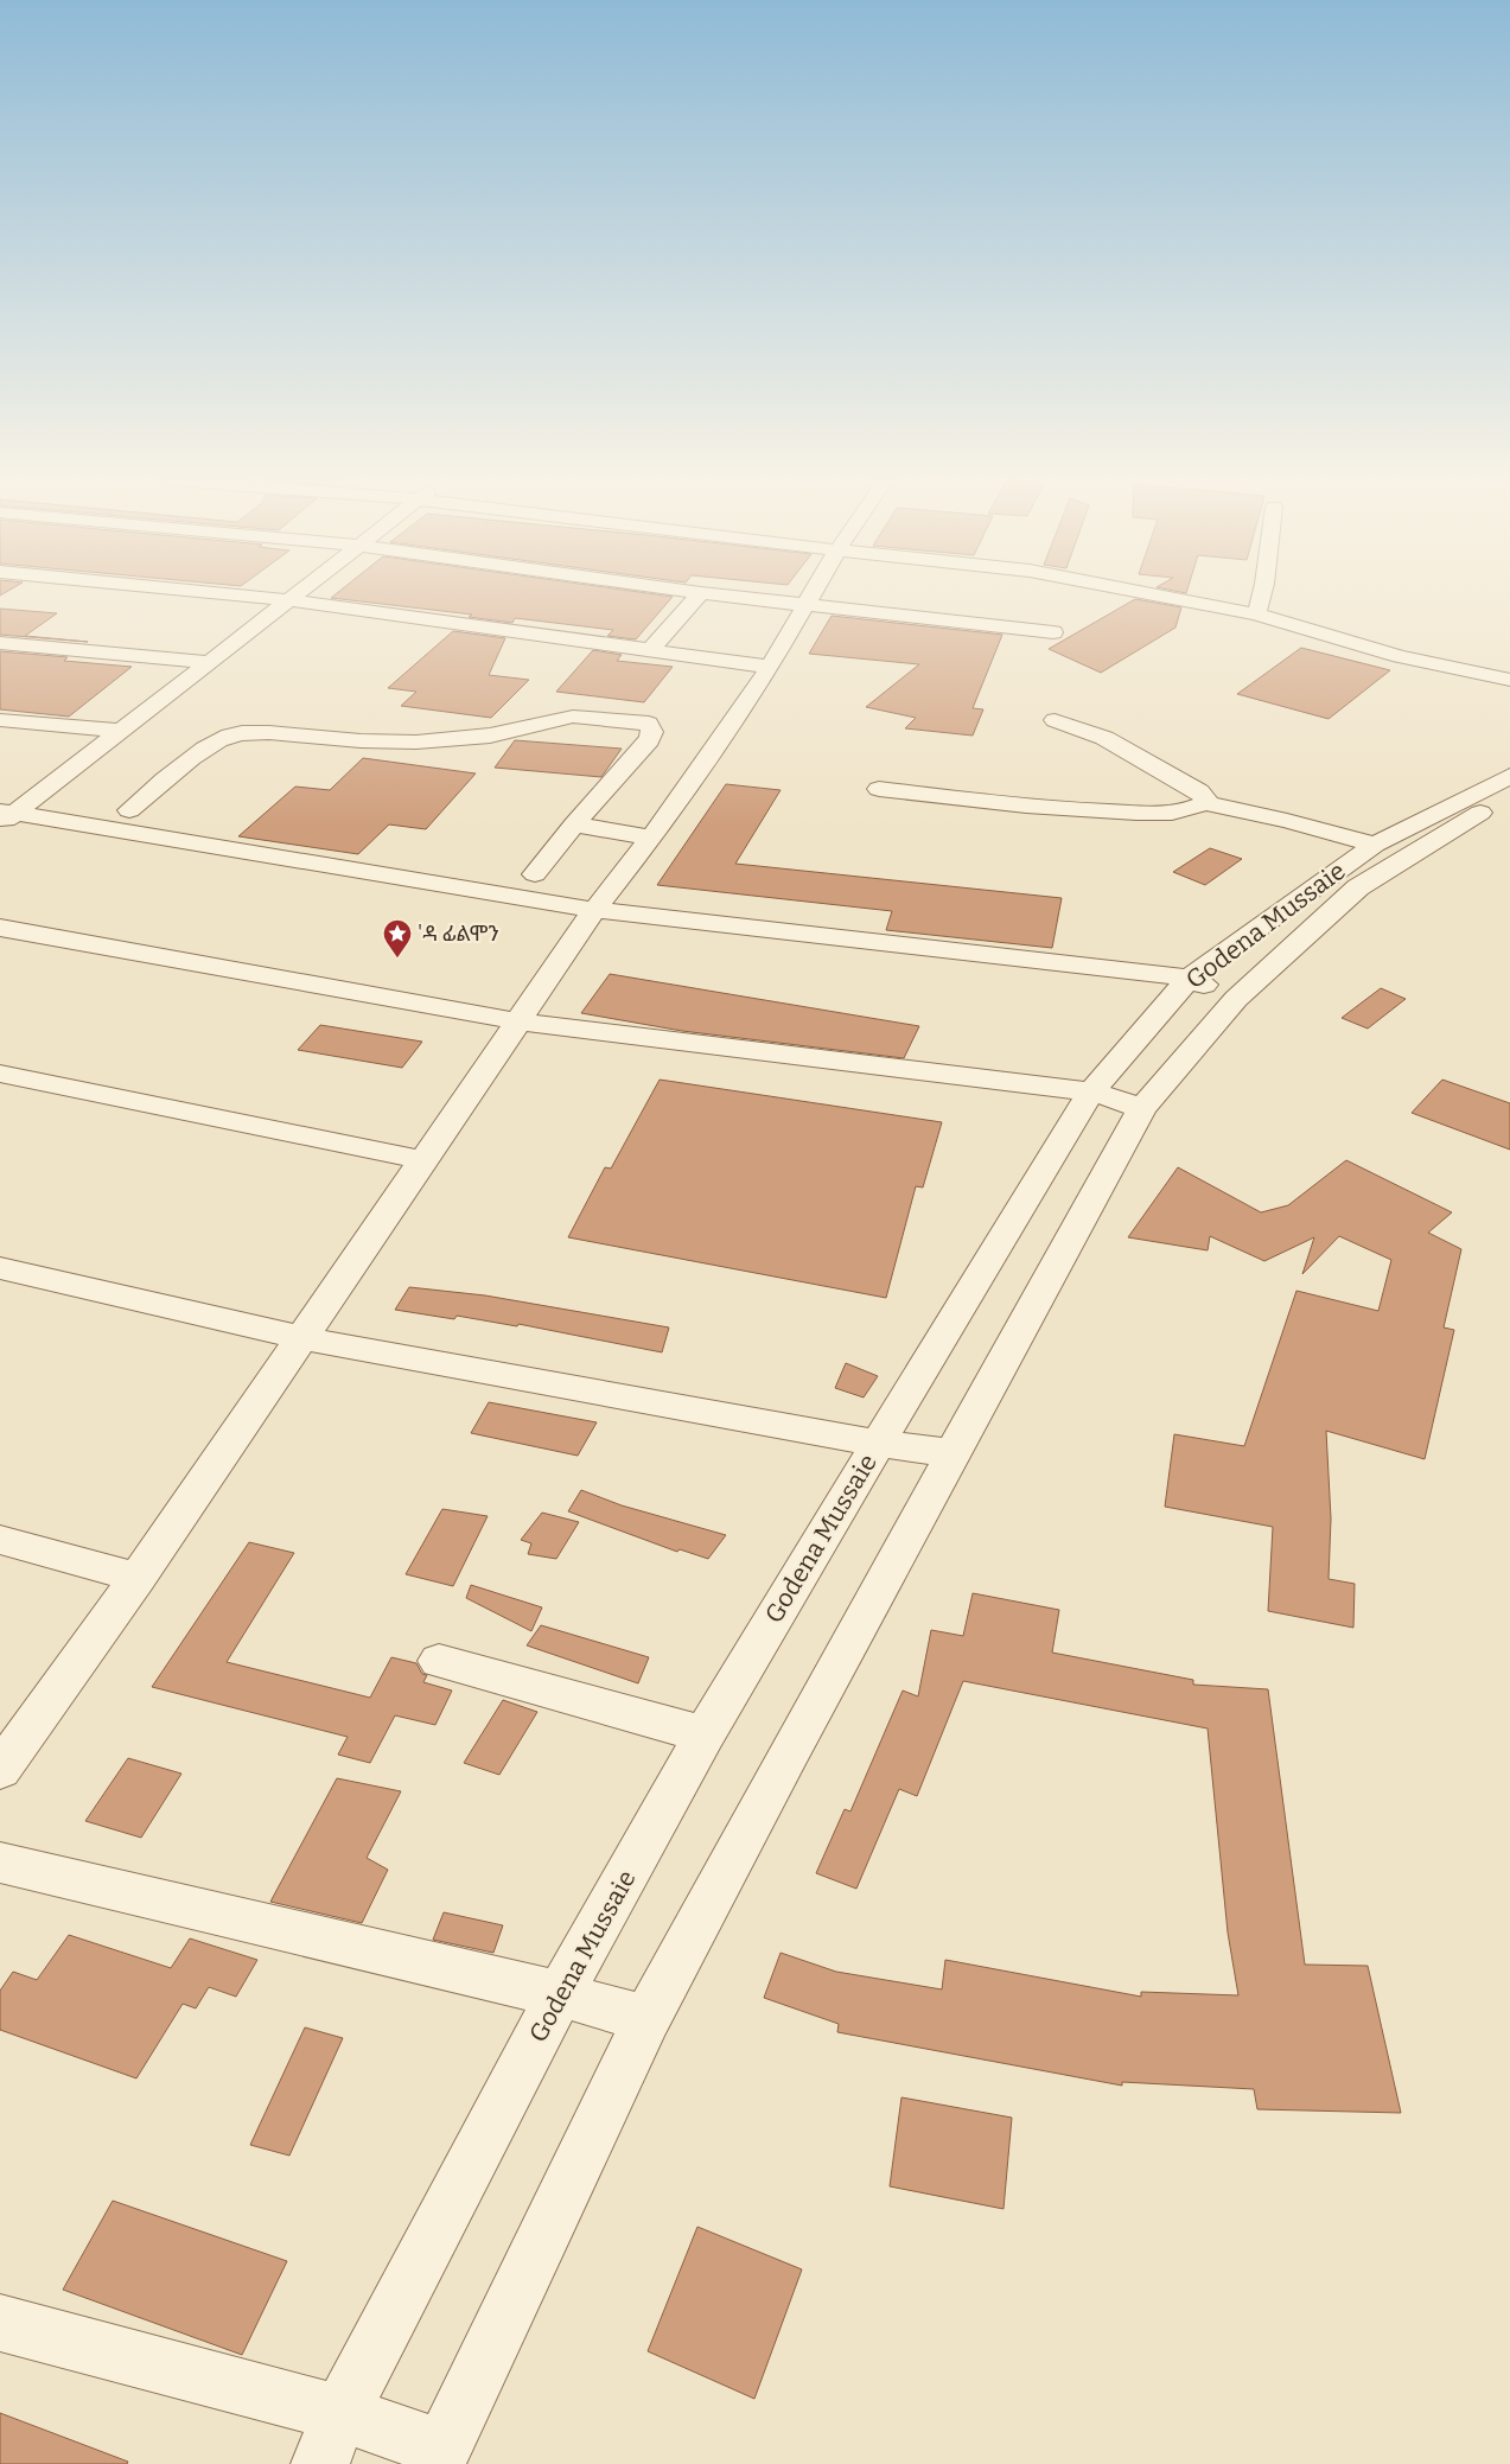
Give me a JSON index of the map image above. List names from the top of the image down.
{
  "streets": {
    "street": ["Godena Mussaie"]
  },
  "places": {
    "place": ["'ዳ ፊልሞን"]
  }
}
